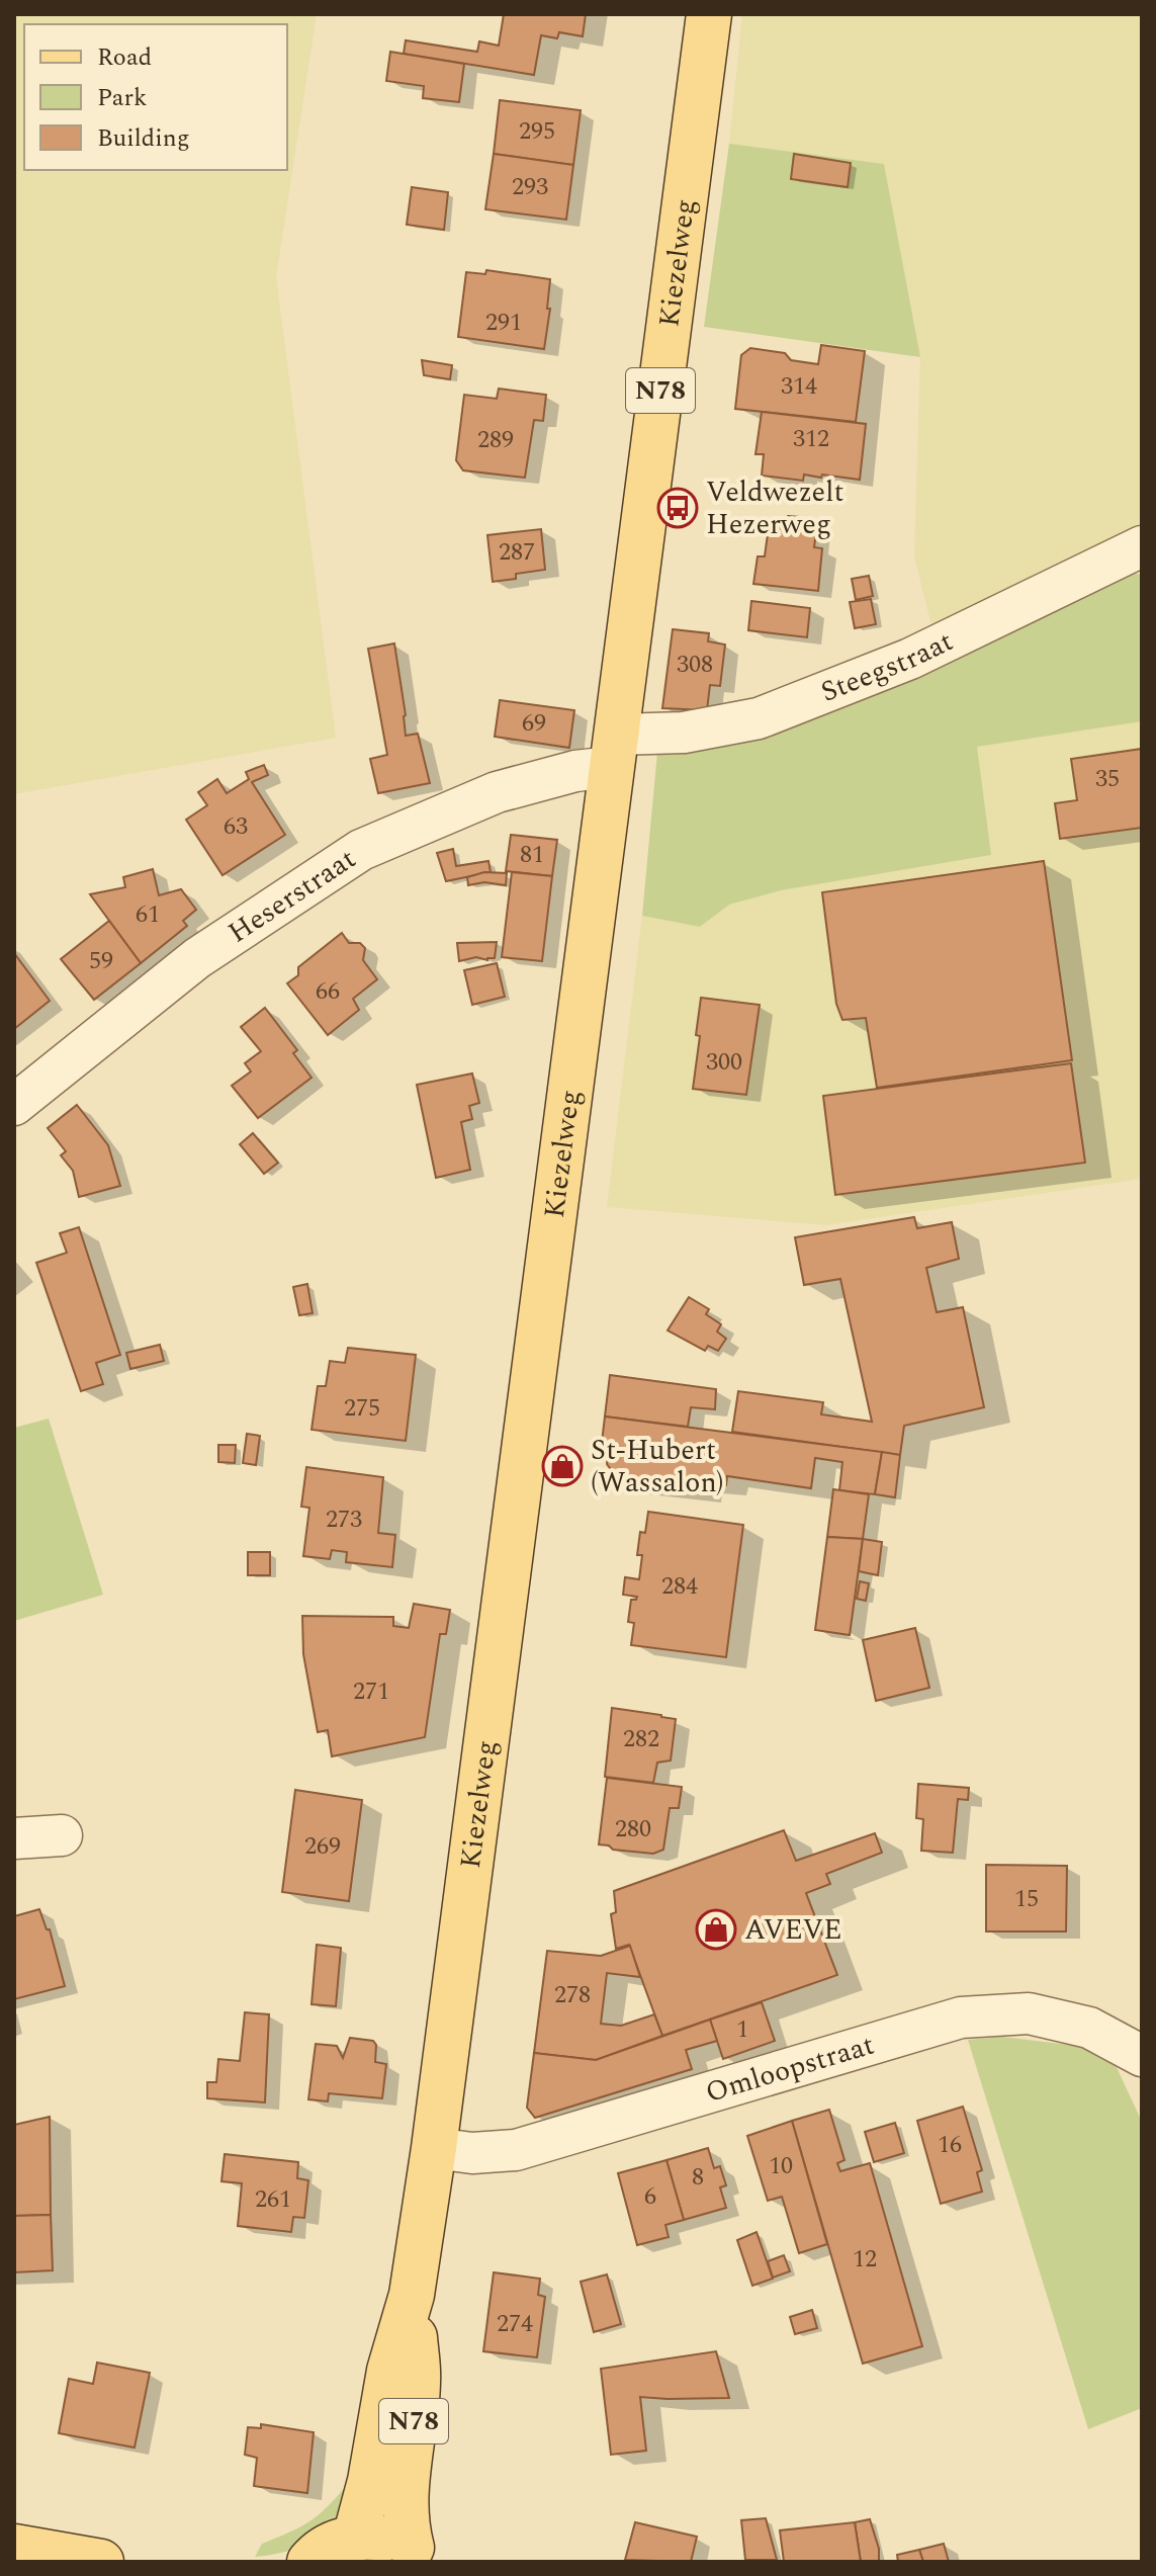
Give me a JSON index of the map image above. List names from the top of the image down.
{
  "streets": {
    "main road": ["Kiezelweg", "N78"],
    "street": ["Steegstraat", "Heserstraat", "Omloopstraat"]
  },
  "crossings": [
    ["Kiezelweg", "Steegstraat"],
    ["Kiezelweg", "Heserstraat"],
    ["Kiezelweg", "Omloopstraat"],
    ["Steegstraat", "Heserstraat"]
  ],
  "places": {
    "bus stop": ["Veldwezelt Hezerweg"],
    "shop": ["St-Hubert (Wassalon)", "AVEVE"]
  },
  "house_numbers": [
    "295",
    "293",
    "291",
    "314",
    "312",
    "289",
    "287",
    "308",
    "69",
    "35",
    "63",
    "81",
    "61",
    "59",
    "66",
    "300",
    "275",
    "273",
    "284",
    "271",
    "282",
    "280",
    "269",
    "15",
    "278",
    "1",
    "16",
    "10",
    "8",
    "6",
    "261",
    "12",
    "274"
  ],
  "legend": ["Road", "Park", "Building"]
}
